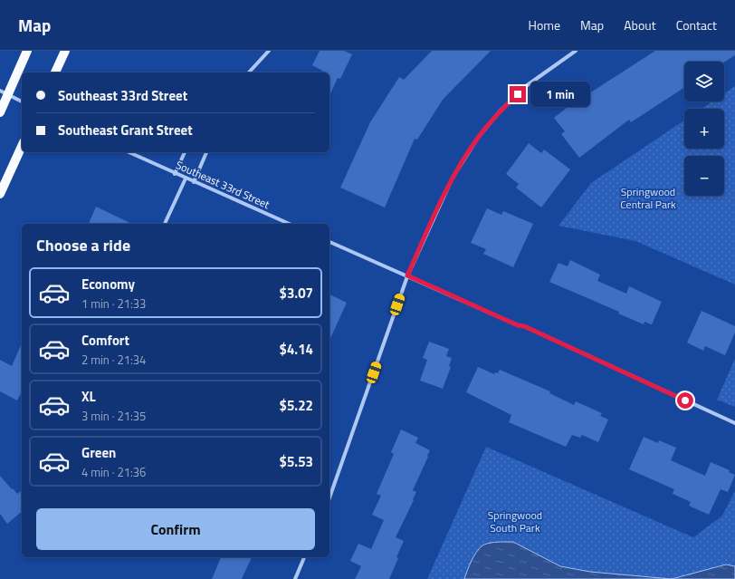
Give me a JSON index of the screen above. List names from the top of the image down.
{
  "streets": {
    "street": ["Southeast 33rd Street"]
  },
  "parks": ["Springwood Central Park", "Springwood South Park"],
  "page": {
    "header": "Map",
    "nav": [
      "Home",
      "Map",
      "About",
      "Contact"
    ],
    "map_buttons": ["+", "−"],
    "banner": ["Southeast 33rd Street", "Southeast Grant Street"],
    "bubble": "1 min",
    "heading": "Choose a ride",
    "list": [
      {
        "name": "Economy",
        "note": "1 min · 21:33",
        "value": "$3.07"
      },
      {
        "name": "Comfort",
        "note": "2 min · 21:34",
        "value": "$4.14"
      },
      {
        "name": "XL",
        "note": "3 min · 21:35",
        "value": "$5.22"
      },
      {
        "name": "Green",
        "note": "4 min · 21:36",
        "value": "$5.53"
      }
    ],
    "buttons": "Confirm"
  }
}
